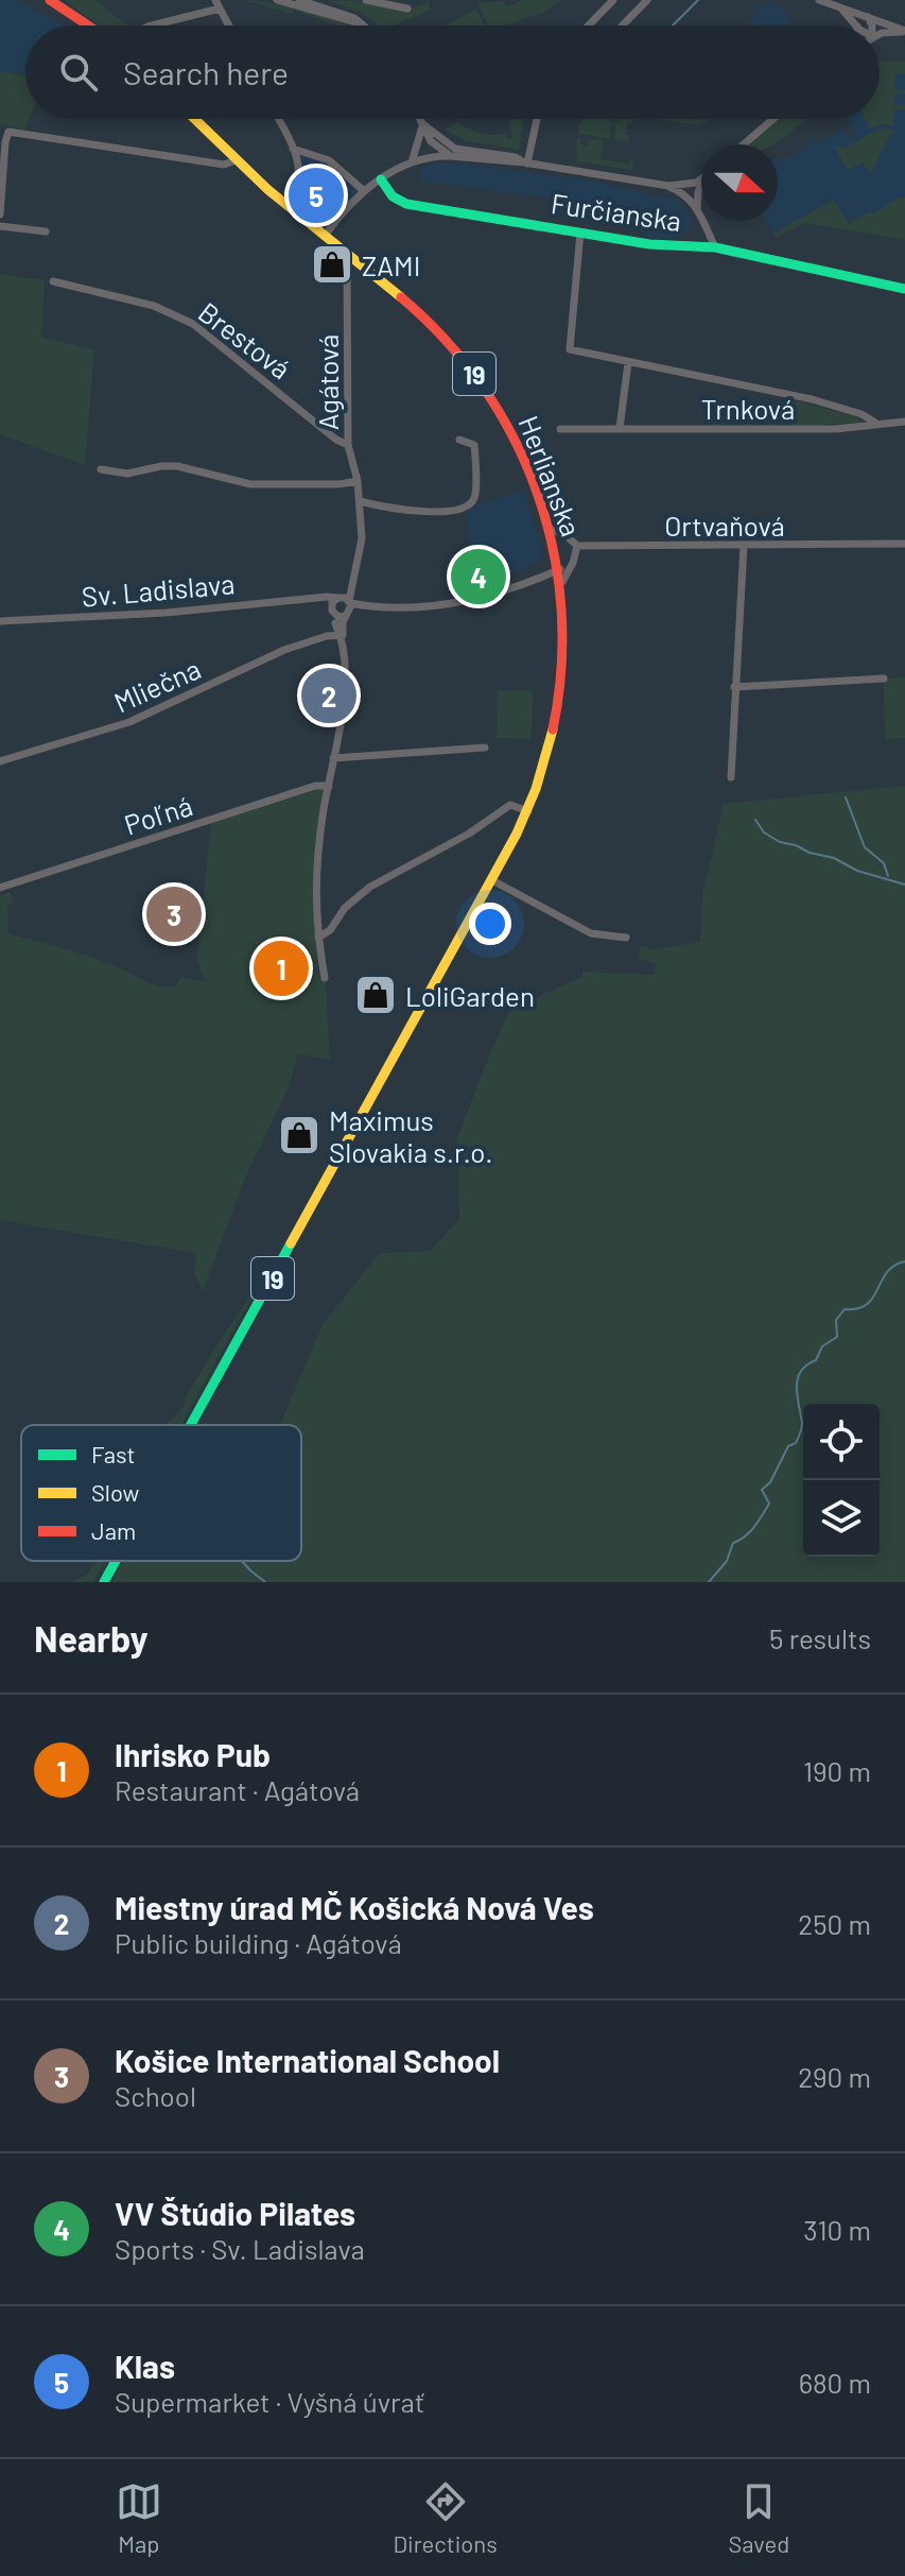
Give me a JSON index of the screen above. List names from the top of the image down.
{
  "streets": {
    "main road": ["Furčianska", "19", "Herlianska"],
    "street": [
      "Brestová",
      "Agátová",
      "Trnková",
      "Ortvaňová",
      "Sv. Ladislava",
      "Mliečna",
      "Poľná"
    ]
  },
  "crossings": [
    ["Furčianska", "Trnková"],
    ["Brestová", "Agátová"],
    ["19", "Herlianska"],
    ["Agátová", "Sv. Ladislava"],
    ["Agátová", "Mliečna"]
  ],
  "places": {
    "shop": ["ZAMI", "LoliGarden", "Maximus Slovakia s.r.o."]
  },
  "legend": ["Fast", "Slow", "Jam"],
  "north": "right",
  "page": {
    "search": "Search here",
    "pins": [
      "5",
      "4",
      "2",
      "3",
      "1"
    ],
    "heading": ["Nearby", "5 results"],
    "list": [
      {
        "mark": "1",
        "name": "Ihrisko Pub",
        "note": "Restaurant · Agátová",
        "value": "190 m"
      },
      {
        "mark": "2",
        "name": "Miestny úrad MČ Košická Nová Ves",
        "note": "Public building · Agátová",
        "value": "250 m"
      },
      {
        "mark": "3",
        "name": "Košice International School",
        "note": "School",
        "value": "290 m"
      },
      {
        "mark": "4",
        "name": "VV Štúdio Pilates",
        "note": "Sports · Sv. Ladislava",
        "value": "310 m"
      },
      {
        "mark": "5",
        "name": "Klas",
        "note": "Supermarket · Vyšná úvrať",
        "value": "680 m"
      }
    ],
    "nav": ["Map", "Directions", "Saved"]
  }
}
